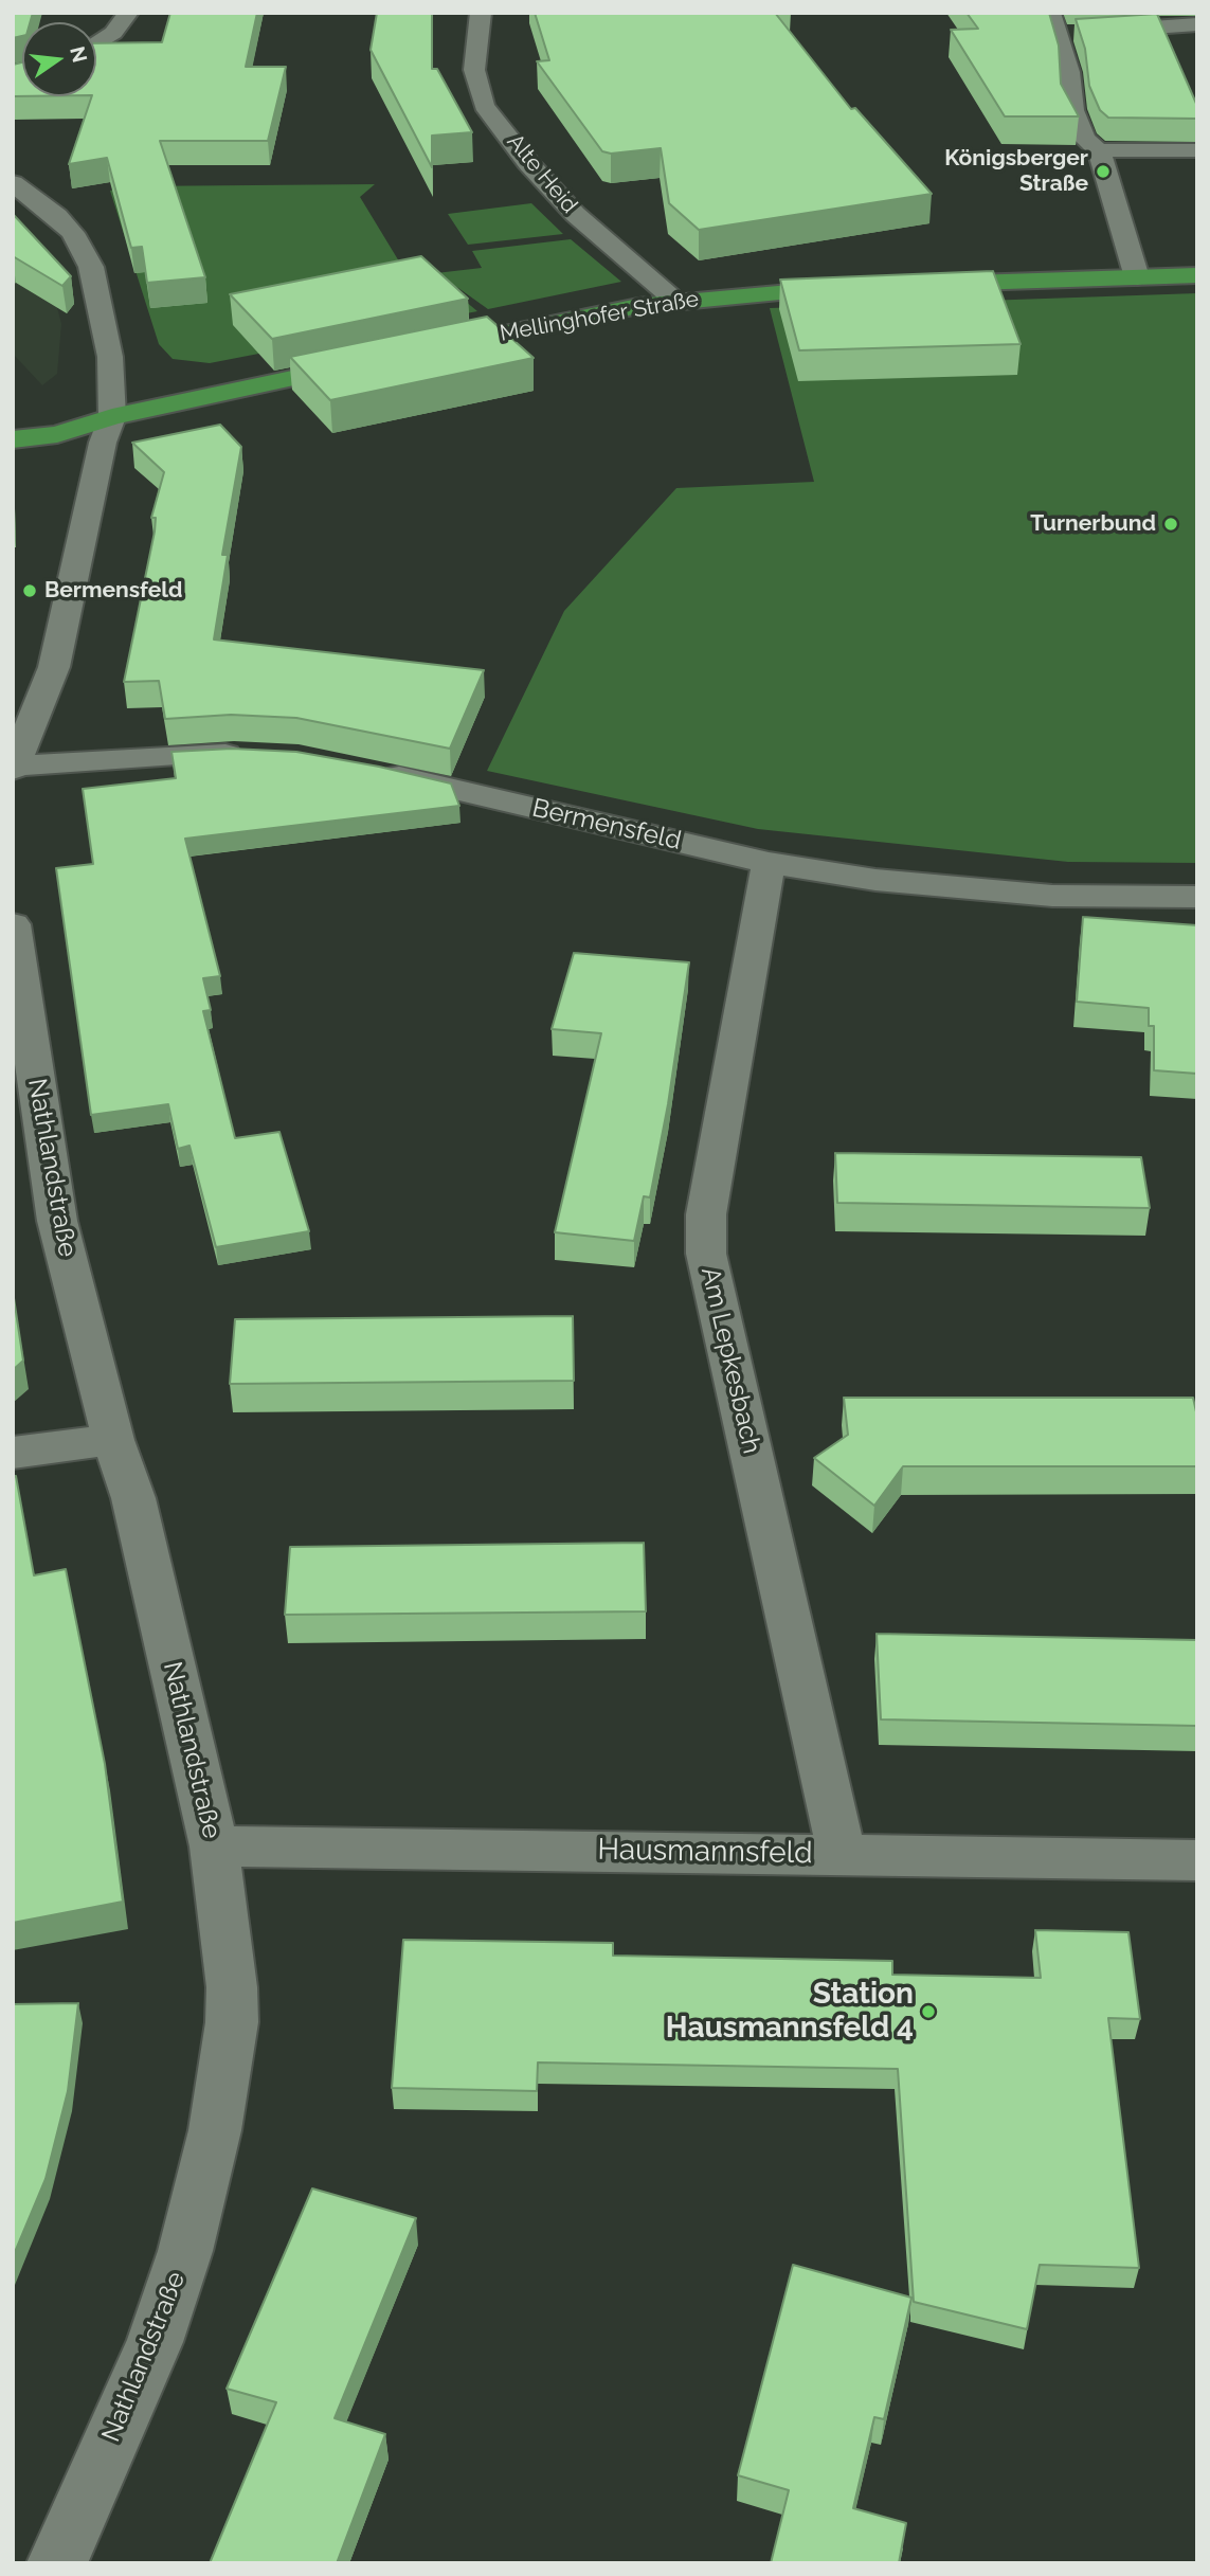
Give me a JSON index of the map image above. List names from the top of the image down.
{
  "streets": {
    "main road": ["Mellinghofer Straße"],
    "street": [
      "Alte Heid",
      "Bermensfeld",
      "Nathlandstraße",
      "Am Lepkesbach",
      "Hausmannsfeld"
    ]
  },
  "crossings": [
    ["Alte Heid", "Mellinghofer Straße"],
    ["Bermensfeld", "Am Lepkesbach"],
    ["Nathlandstraße", "Hausmannsfeld"],
    ["Am Lepkesbach", "Hausmannsfeld"]
  ],
  "places": [
    "Königsberger Straße",
    "Turnerbund",
    "Bermensfeld",
    "Station Hausmannsfeld 4"
  ],
  "north": "right"
}
